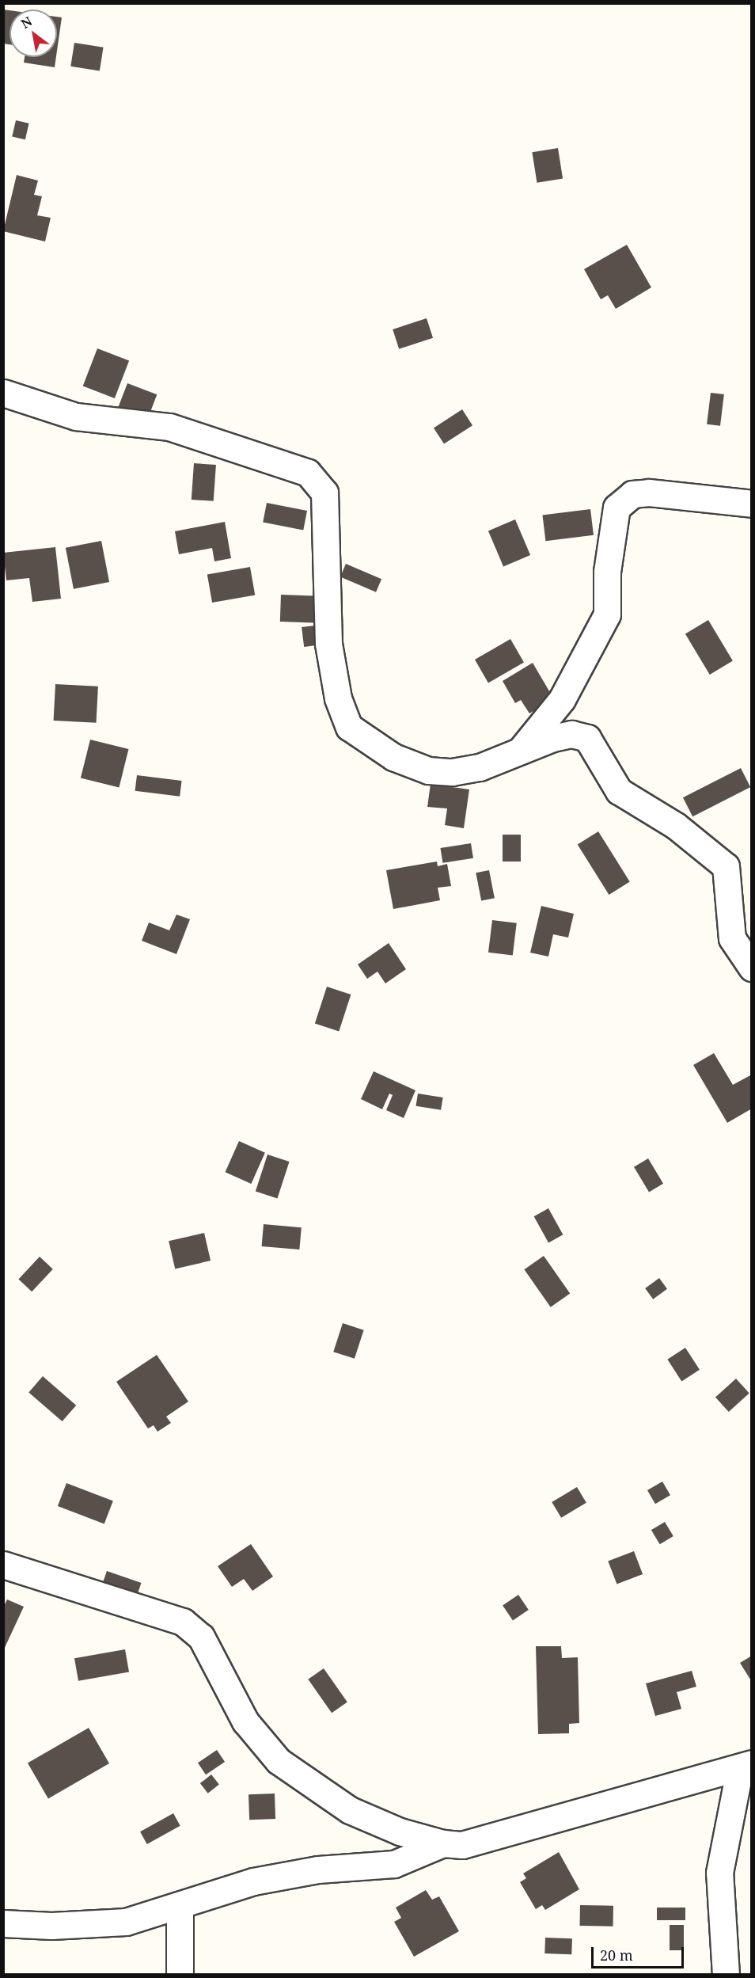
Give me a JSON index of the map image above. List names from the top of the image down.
{
  "scale_bar": "20 m",
  "north": "top left"
}
